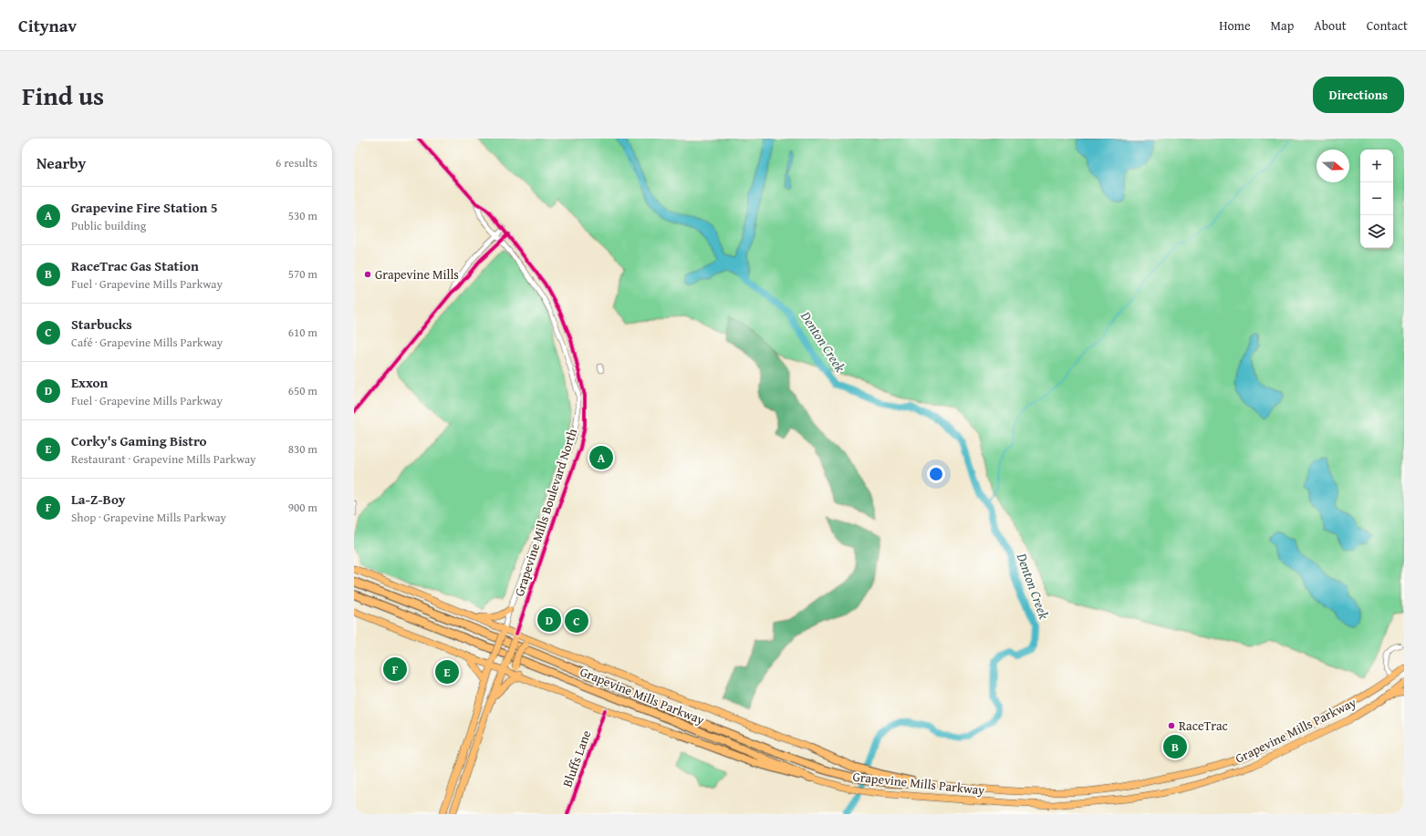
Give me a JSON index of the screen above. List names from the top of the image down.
{
  "streets": {
    "highway": ["Grapevine Mills Parkway"],
    "main road": ["Grapevine Mills Boulevard North"],
    "street": ["Bluffs Lane"]
  },
  "crossings": [
    ["Grapevine Mills Boulevard North", "Grapevine Mills Parkway"],
    ["Grapevine Mills Parkway", "Bluffs Lane"]
  ],
  "water": ["Denton Creek"],
  "places": ["Grapevine Mills", "RaceTrac"],
  "north": "right",
  "page": {
    "header": "Citynav",
    "nav": [
      "Home",
      "Map",
      "About",
      "Contact"
    ],
    "title": "Find us",
    "buttons": "Directions",
    "heading": ["Nearby", "6 results"],
    "map_buttons": ["+", "−"],
    "list": [
      {
        "mark": "A",
        "name": "Grapevine Fire Station 5",
        "note": "Public building",
        "value": "530 m"
      },
      {
        "mark": "B",
        "name": "RaceTrac Gas Station",
        "note": "Fuel · Grapevine Mills Parkway",
        "value": "570 m"
      },
      {
        "mark": "C",
        "name": "Starbucks",
        "note": "Café · Grapevine Mills Parkway",
        "value": "610 m"
      },
      {
        "mark": "D",
        "name": "Exxon",
        "note": "Fuel · Grapevine Mills Parkway",
        "value": "650 m"
      },
      {
        "mark": "E",
        "name": "Corky's Gaming Bistro",
        "note": "Restaurant · Grapevine Mills Parkway",
        "value": "830 m"
      },
      {
        "mark": "F",
        "name": "La-Z-Boy",
        "note": "Shop · Grapevine Mills Parkway",
        "value": "900 m"
      }
    ],
    "pins": [
      "A",
      "D",
      "C",
      "F",
      "E",
      "B"
    ]
  }
}
